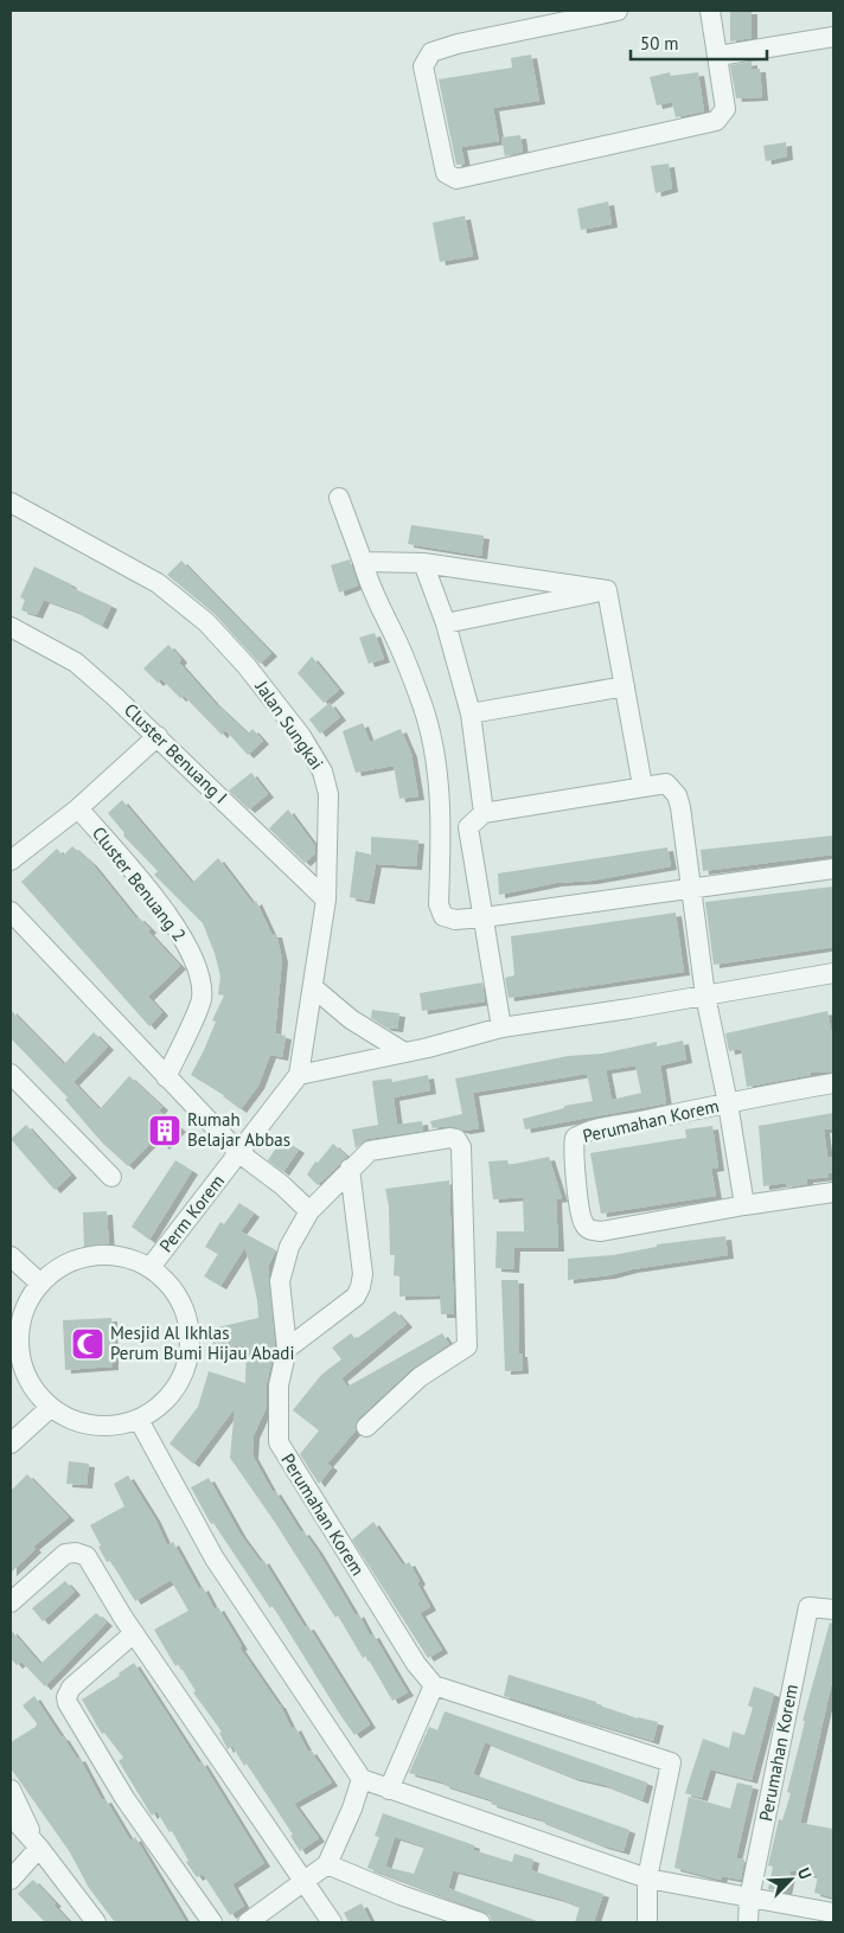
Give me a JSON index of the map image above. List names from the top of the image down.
{
  "streets": {
    "street": [
      "Jalan Sungkai",
      "Cluster Benuang I",
      "Cluster Benuang 2",
      "Perumahan Korem",
      "Perm Korem"
    ]
  },
  "crossings": [
    ["Jalan Sungkai", "Cluster Benuang I"],
    ["Jalan Sungkai", "Perm Korem"]
  ],
  "places": {
    "building": ["Rumah Belajar Abbas"],
    "mosque": ["Mesjid Al Ikhlas Perum Bumi Hijau Abadi"]
  },
  "scale_bar": "50 m",
  "north": "top right"
}
